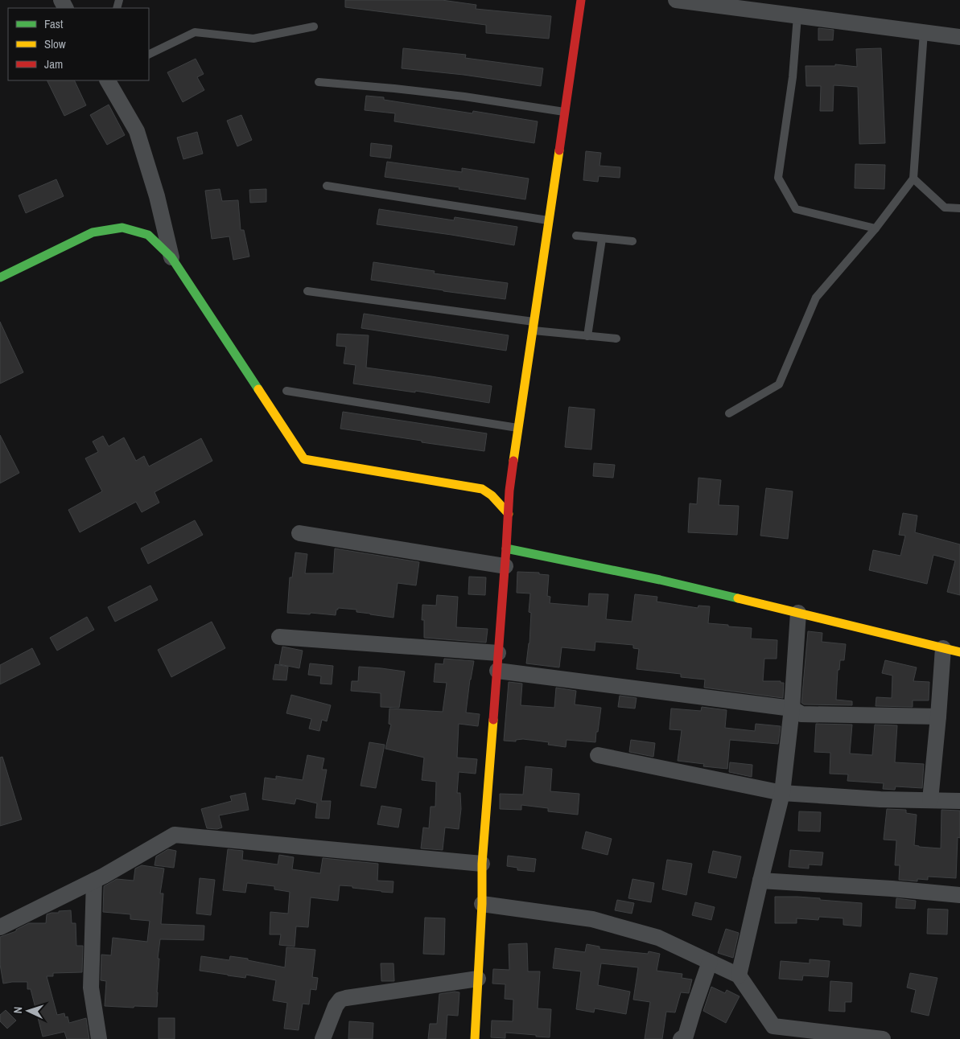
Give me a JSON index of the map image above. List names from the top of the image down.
{
  "legend": ["Fast", "Slow", "Jam"],
  "north": "left"
}
